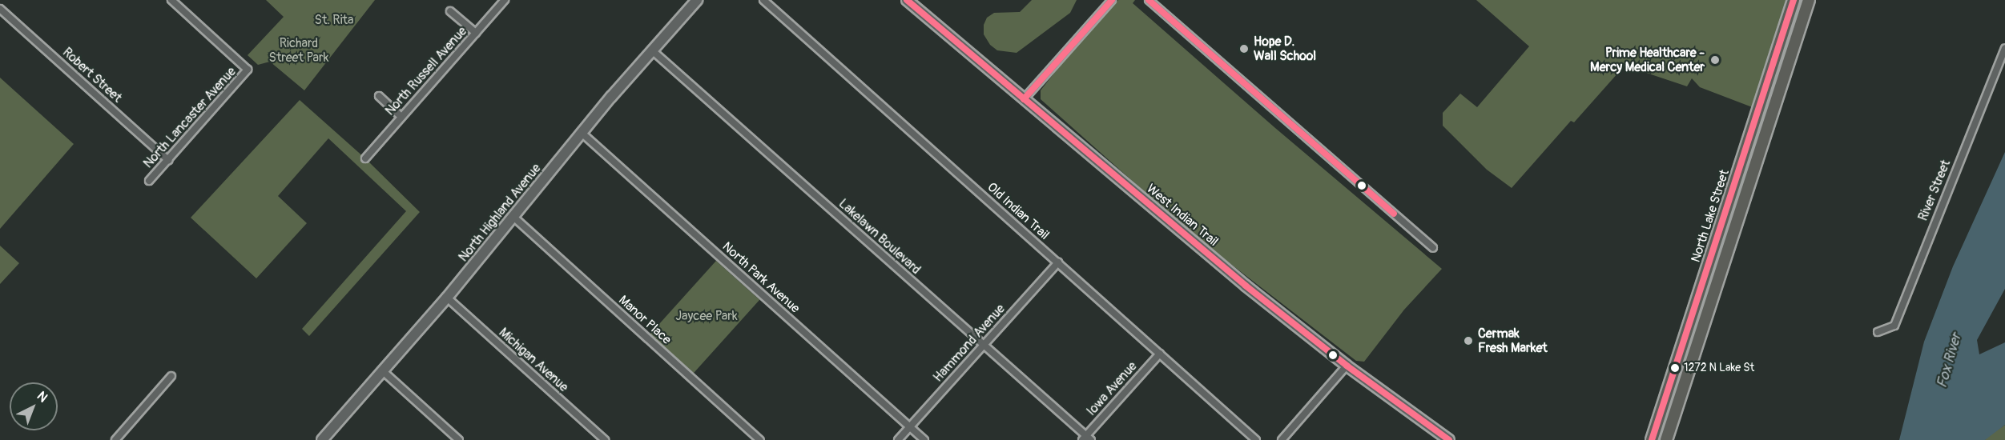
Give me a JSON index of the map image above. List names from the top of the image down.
{
  "streets": {
    "main road": ["North Highland Avenue", "West Indian Trail", "North Lake Street"],
    "street": [
      "North Russell Avenue",
      "Robert Street",
      "North Lancaster Avenue",
      "River Street",
      "Old Indian Trail",
      "Lakelawn Boulevard",
      "North Park Avenue",
      "Manor Place",
      "Hammond Avenue",
      "Michigan Avenue",
      "Iowa Avenue"
    ]
  },
  "crossings": [
    ["Robert Street", "North Lancaster Avenue"],
    ["Old Indian Trail", "Hammond Avenue"],
    ["Old Indian Trail", "Iowa Avenue"],
    ["North Highland Avenue", "Lakelawn Boulevard"],
    ["North Highland Avenue", "North Park Avenue"],
    ["North Highland Avenue", "Manor Place"],
    ["North Highland Avenue", "Michigan Avenue"],
    ["Lakelawn Boulevard", "Hammond Avenue"],
    ["Lakelawn Boulevard", "Iowa Avenue"],
    ["North Park Avenue", "Hammond Avenue"]
  ],
  "water": ["Fox River"],
  "parks": ["St. Rita", "Richard Street Park", "Jaycee Park"],
  "places": [
    "Hope D. Wall School",
    "Prime Healthcare - Mercy Medical Center",
    "Cermak Fresh Market",
    "1272 N Lake St"
  ],
  "north": "top right"
}
